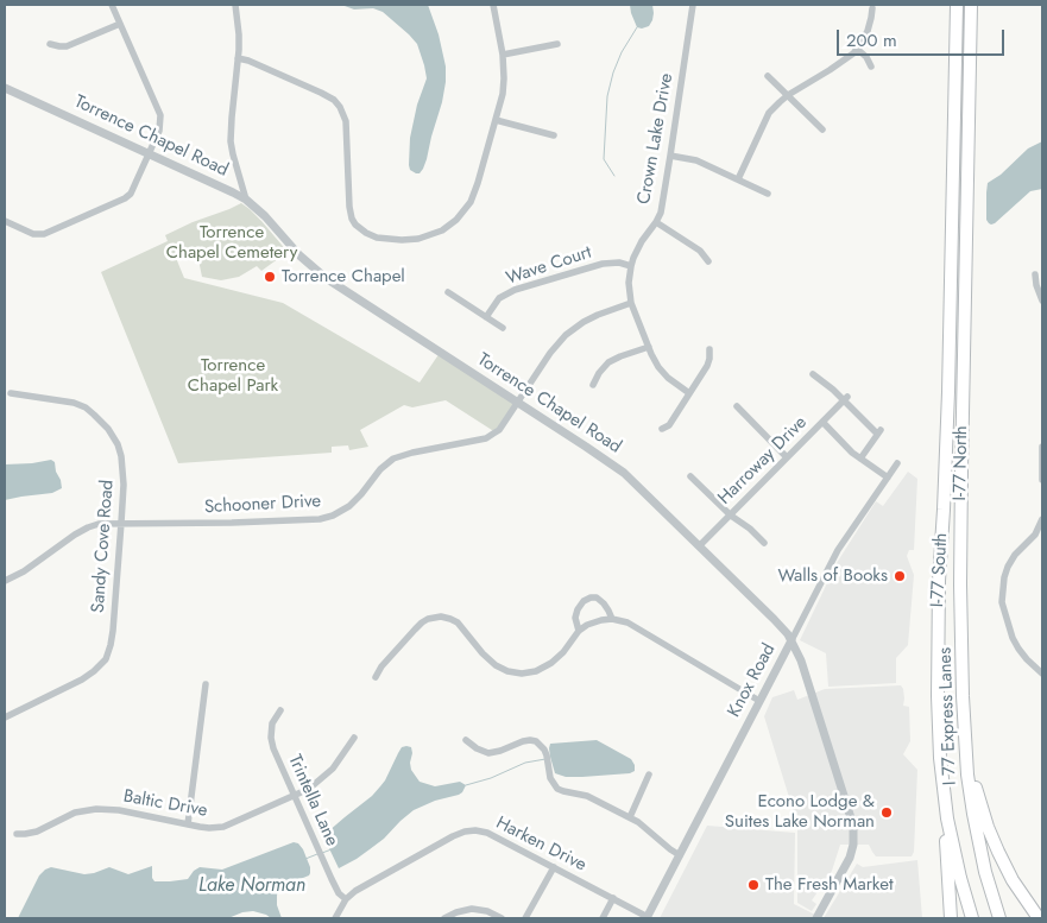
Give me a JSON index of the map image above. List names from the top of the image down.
{
  "streets": {
    "highway": ["I-77 North", "I-77 South", "I 77 Express Lanes"],
    "street": [
      "Torrence Chapel Road",
      "Crown Lake Drive",
      "Wave Court",
      "Harroway Drive",
      "Schooner Drive",
      "Sandy Cove Road",
      "Knox Road",
      "Trintella Lane",
      "Baltic Drive",
      "Harken Drive"
    ]
  },
  "crossings": [
    ["Torrence Chapel Road", "Harroway Drive"],
    ["Torrence Chapel Road", "Schooner Drive"],
    ["Torrence Chapel Road", "Knox Road"],
    ["Crown Lake Drive", "Wave Court"],
    ["Crown Lake Drive", "Schooner Drive"],
    ["I-77 North", "I 77 Express Lanes"],
    ["Schooner Drive", "Sandy Cove Road"],
    ["I-77 South", "I 77 Express Lanes"],
    ["Knox Road", "Harken Drive"],
    ["Trintella Lane", "Baltic Drive"],
    ["Trintella Lane", "Harken Drive"]
  ],
  "water": ["Lake Norman"],
  "parks": ["Torrence Chapel Cemetery", "Torrence Chapel Park"],
  "places": [
    "Torrence Chapel",
    "Walls of Books",
    "Econo Lodge & Suites Lake Norman",
    "The Fresh Market"
  ],
  "scale_bar": "200 m"
}
